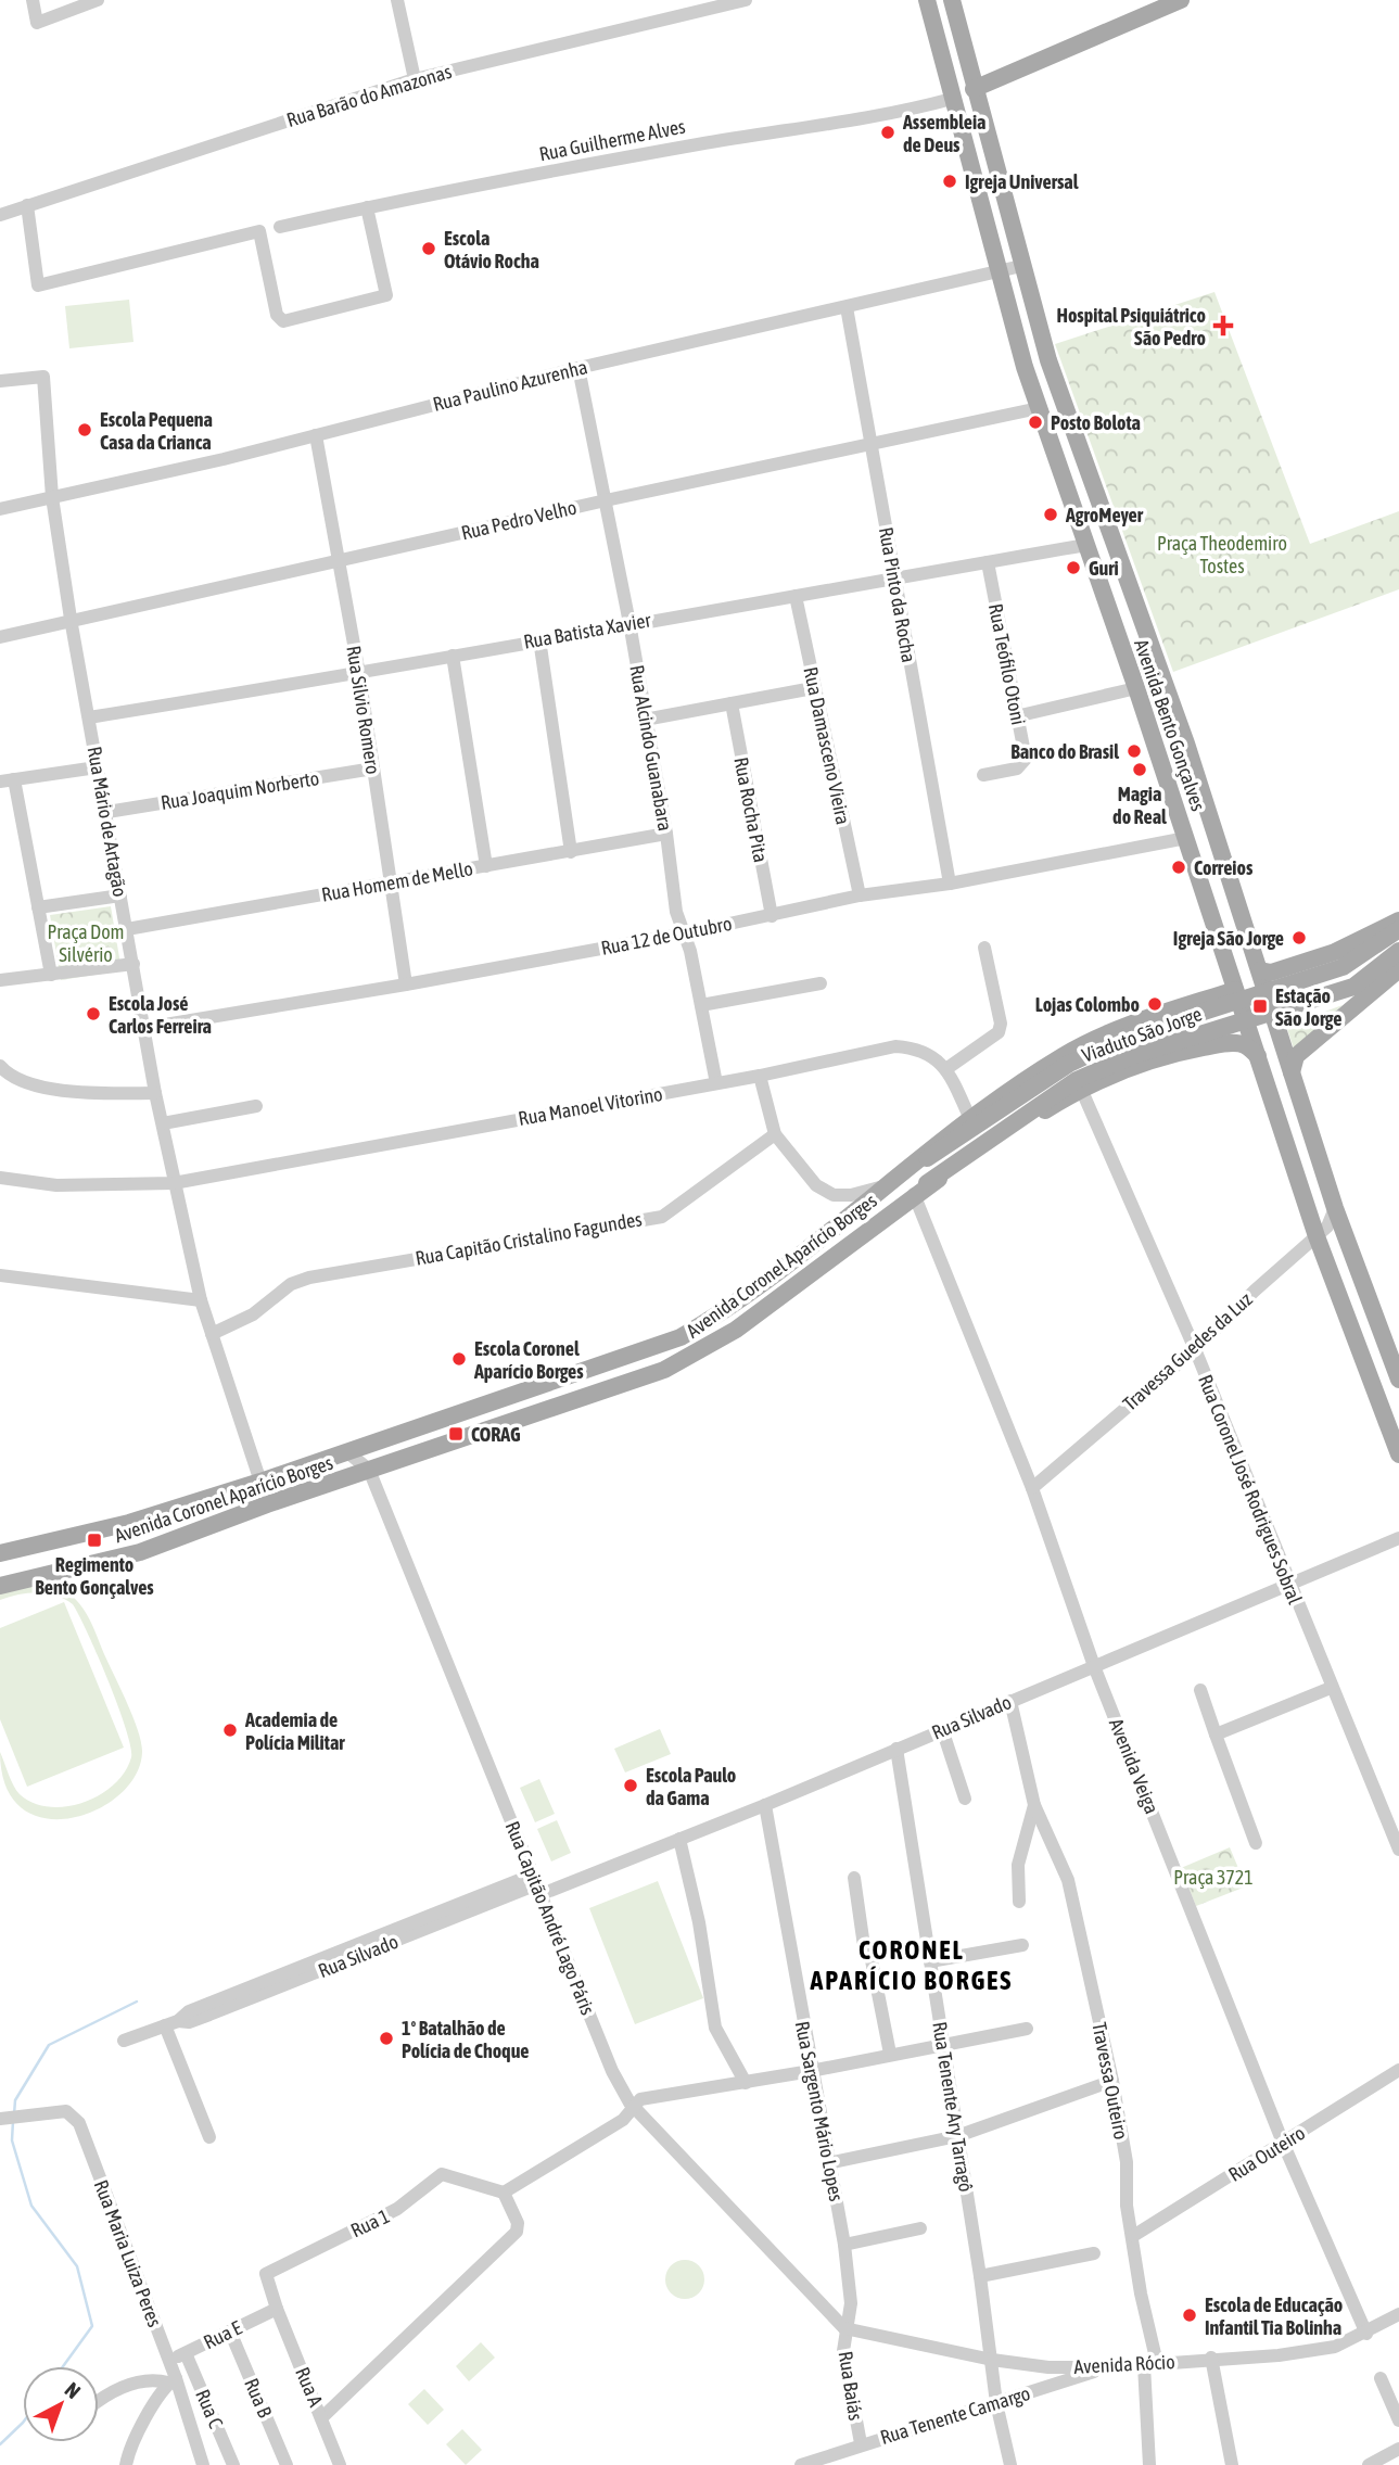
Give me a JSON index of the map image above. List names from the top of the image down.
{
  "streets": {
    "main road": ["Avenida Bento Gonçalves", "Viaduto São Jorge", "Avenida Coronel Aparício Borges"],
    "street": [
      "Rua Barão do Amazonas",
      "Rua Guilherme Alves",
      "Rua Paulino Azurenha",
      "Rua Pedro Velho",
      "Rua Pinto da Rocha",
      "Rua Batista Xavier",
      "Rua Teófilo Otoni",
      "Rua Silvio Romero",
      "Rua Damasceno Vieira",
      "Rua Alcindo Guanabara",
      "Rua Joaquim Norberto",
      "Rua Rocha Pita",
      "Rua Mário de Artagão",
      "Rua Homem de Mello",
      "Rua 12 de Outubro",
      "Rua Manoel Vitorino",
      "Rua Capitão Cristalino Fagundes",
      "Travessa Guedes da Luz",
      "Rua Coronel José Rodrigues Sobral",
      "Rua Silvado",
      "Avenida Veiga",
      "Rua Capitão André Lago Páris",
      "Travessa Outeiro",
      "Rua Tenente Ary Tarragô",
      "Rua Sargento Mário Lopes",
      "Rua Outeiro",
      "Rua 1",
      "Rua Maria Luiza Peres",
      "Rua E",
      "Avenida Rócio",
      "Rua Baiás",
      "Rua A",
      "Rua B",
      "Rua C",
      "Rua Tenente Camargo"
    ]
  },
  "crossings": [
    ["Rua Guilherme Alves", "Avenida Bento Gonçalves"],
    ["Rua Paulino Azurenha", "Rua Pinto da Rocha"],
    ["Rua Paulino Azurenha", "Rua Silvio Romero"],
    ["Rua Paulino Azurenha", "Avenida Bento Gonçalves"],
    ["Rua Paulino Azurenha", "Rua Alcindo Guanabara"],
    ["Rua Paulino Azurenha", "Rua Mário de Artagão"],
    ["Rua Pedro Velho", "Rua Pinto da Rocha"],
    ["Rua Pedro Velho", "Rua Silvio Romero"],
    ["Rua Pedro Velho", "Avenida Bento Gonçalves"],
    ["Rua Pedro Velho", "Rua Alcindo Guanabara"],
    ["Rua Pedro Velho", "Rua Mário de Artagão"],
    ["Rua Pinto da Rocha", "Rua Batista Xavier"],
    ["Rua Pinto da Rocha", "Rua 12 de Outubro"],
    ["Rua Batista Xavier", "Rua Teófilo Otoni"],
    ["Rua Batista Xavier", "Rua Silvio Romero"],
    ["Rua Batista Xavier", "Avenida Bento Gonçalves"],
    ["Rua Batista Xavier", "Rua Damasceno Vieira"],
    ["Rua Batista Xavier", "Rua Alcindo Guanabara"],
    ["Rua Batista Xavier", "Rua Mário de Artagão"],
    ["Rua Silvio Romero", "Rua Joaquim Norberto"],
    ["Rua Silvio Romero", "Rua Homem de Mello"],
    ["Rua Silvio Romero", "Rua 12 de Outubro"],
    ["Avenida Bento Gonçalves", "Rua 12 de Outubro"],
    ["Avenida Bento Gonçalves", "Avenida Coronel Aparício Borges"],
    ["Avenida Bento Gonçalves", "Travessa Guedes da Luz"],
    ["Rua Damasceno Vieira", "Rua 12 de Outubro"],
    ["Rua Alcindo Guanabara", "Rua Homem de Mello"],
    ["Rua Alcindo Guanabara", "Rua 12 de Outubro"],
    ["Rua Alcindo Guanabara", "Rua Manoel Vitorino"],
    ["Rua Joaquim Norberto", "Rua Mário de Artagão"],
    ["Rua Rocha Pita", "Rua 12 de Outubro"],
    ["Rua Mário de Artagão", "Rua Homem de Mello"],
    ["Rua Mário de Artagão", "Rua 12 de Outubro"],
    ["Rua Mário de Artagão", "Rua Manoel Vitorino"],
    ["Rua Mário de Artagão", "Rua Capitão Cristalino Fagundes"],
    ["Rua Mário de Artagão", "Avenida Coronel Aparício Borges"],
    ["Viaduto São Jorge", "Avenida Coronel Aparício Borges"],
    ["Viaduto São Jorge", "Avenida Veiga"],
    ["Avenida Coronel Aparício Borges", "Rua Coronel José Rodrigues Sobral"],
    ["Avenida Coronel Aparício Borges", "Avenida Veiga"],
    ["Avenida Coronel Aparício Borges", "Rua Capitão André Lago Páris"],
    ["Travessa Guedes da Luz", "Rua Coronel José Rodrigues Sobral"],
    ["Travessa Guedes da Luz", "Avenida Veiga"],
    ["Rua Coronel José Rodrigues Sobral", "Rua Silvado"],
    ["Rua Silvado", "Avenida Veiga"],
    ["Rua Silvado", "Rua Capitão André Lago Páris"],
    ["Rua Silvado", "Travessa Outeiro"],
    ["Rua Silvado", "Rua Tenente Ary Tarragô"],
    ["Rua Silvado", "Rua Sargento Mário Lopes"],
    ["Avenida Veiga", "Rua Outeiro"],
    ["Avenida Veiga", "Avenida Rócio"],
    ["Rua Capitão André Lago Páris", "Rua Sargento Mário Lopes"],
    ["Rua Capitão André Lago Páris", "Avenida Rócio"],
    ["Rua Capitão André Lago Páris", "Rua Baiás"],
    ["Travessa Outeiro", "Rua Outeiro"],
    ["Travessa Outeiro", "Avenida Rócio"],
    ["Rua Tenente Ary Tarragô", "Avenida Rócio"],
    ["Rua Tenente Ary Tarragô", "Rua Tenente Camargo"],
    ["Rua Sargento Mário Lopes", "Avenida Rócio"],
    ["Rua Sargento Mário Lopes", "Rua Baiás"],
    ["Rua 1", "Rua E"],
    ["Rua 1", "Rua A"],
    ["Rua Maria Luiza Peres", "Rua E"],
    ["Rua E", "Rua A"],
    ["Rua E", "Rua B"],
    ["Rua E", "Rua C"],
    ["Avenida Rócio", "Rua Baiás"],
    ["Avenida Rócio", "Rua Tenente Camargo"],
    ["Rua Baiás", "Rua Tenente Camargo"]
  ],
  "districts": ["CORONEL APARÍCIO BORGES"],
  "parks": ["Praça Theodemiro Tostes", "Praça Dom Silvério", "Praça 3721"],
  "places": {
    "other": [
      "Assembleia de Deus",
      "Igreja Universal",
      "Escola Otávio Rocha",
      "Posto Bolota",
      "Escola Pequena Casa da Crianca",
      "AgroMeyer",
      "Guri",
      "Banco do Brasil",
      "Magia do Real",
      "Correios",
      "Igreja São Jorge",
      "Lojas Colombo",
      "Escola José Carlos Ferreira",
      "Escola Coronel Aparício Borges",
      "Academia de Polícia Militar",
      "Escola Paulo da Gama",
      "1º Batalhão de Polícia de Choque",
      "Escola de Educação Infantil Tia Bolinha"
    ],
    "health": ["Hospital Psiquiátrico São Pedro"],
    "transit": ["Estação São Jorge", "CORAG", "Regimento Bento Gonçalves"]
  },
  "north": "top right"
}
